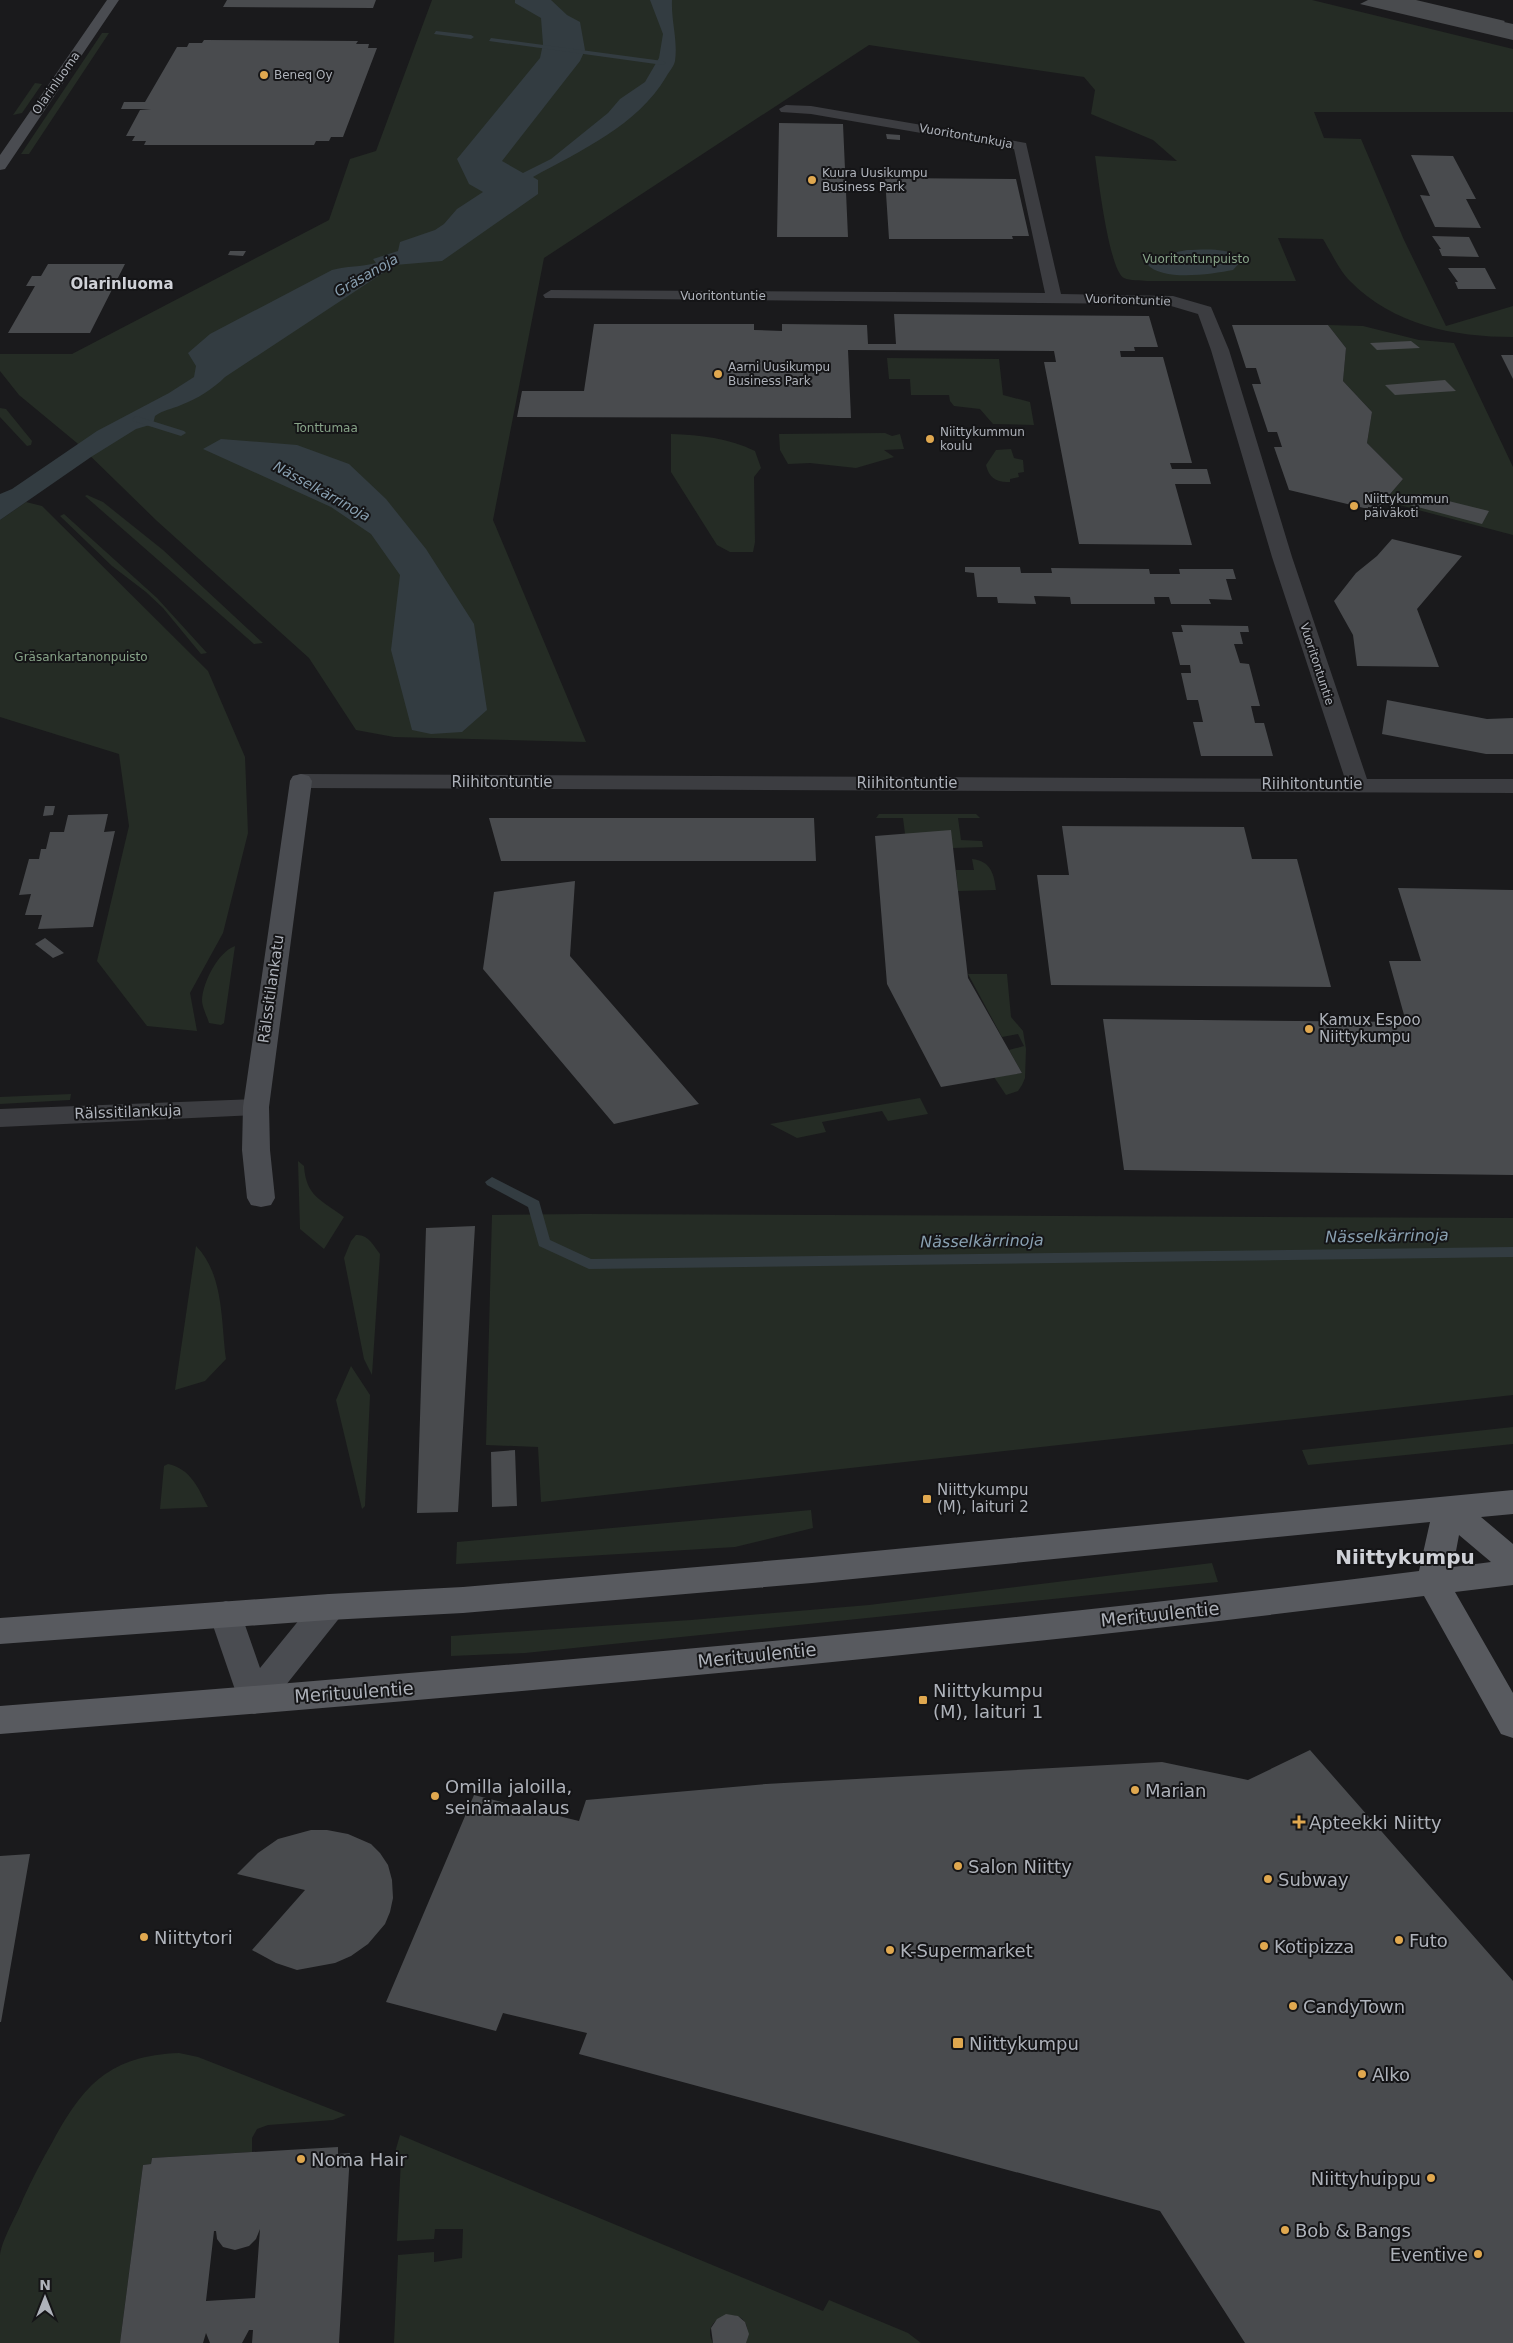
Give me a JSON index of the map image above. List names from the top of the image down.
{
  "streets": {
    "main road": ["Olarinluoma", "Rälssitilankatu", "Merituulentie"],
    "street": [
      "Vuoritontunkuja",
      "Vuoritontuntie",
      "Riihitontuntie",
      "Rälssitilankuja"
    ]
  },
  "crossings": [
    ["Vuoritontunkuja", "Vuoritontuntie"],
    ["Vuoritontuntie", "Riihitontuntie"],
    ["Riihitontuntie", "Rälssitilankatu"],
    ["Rälssitilankatu", "Rälssitilankuja"]
  ],
  "districts": ["Olarinluoma", "Niittykumpu"],
  "water": ["Gräsanoja", "Nässelkärrinoja"],
  "parks": ["Vuoritontunpuisto", "Tonttumaa", "Gräsankartanonpuisto"],
  "places": {
    "other": [
      "Beneq Oy",
      "Kuura Uusikumpu Business Park",
      "Aarni Uusikumpu Business Park",
      "Niittykummun koulu",
      "Niittykummun päiväkoti",
      "Kamux Espoo Niittykumpu",
      "Marian",
      "Omilla jaloilla, seinämaalaus",
      "Salon Niitty",
      "Subway",
      "Niittytori",
      "Futo",
      "Kotipizza",
      "K-Supermarket",
      "CandyTown",
      "Alko",
      "Noma Hair",
      "Niittyhuippu",
      "Bob & Bangs",
      "Eventive"
    ],
    "transit": ["Niittykumpu (M), laituri 2", "Niittykumpu (M), laituri 1", "Niittykumpu"],
    "health": ["Apteekki Niitty"]
  },
  "north": "top"
}
